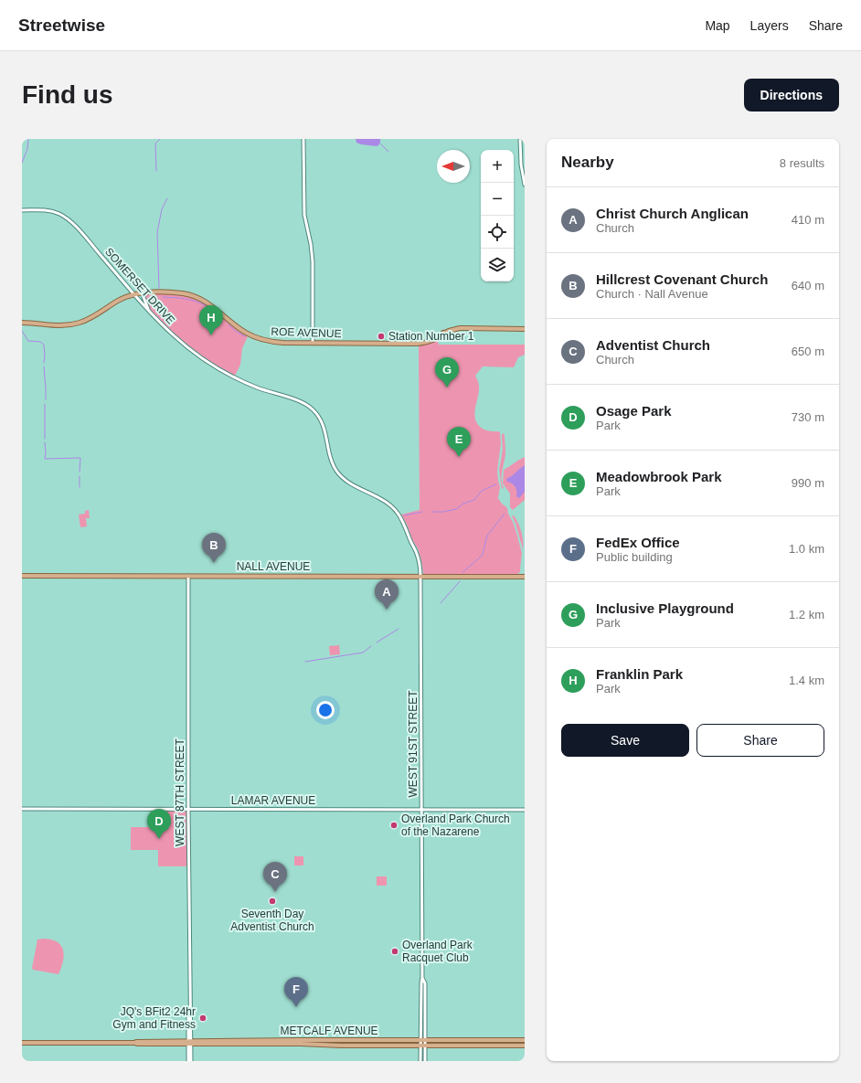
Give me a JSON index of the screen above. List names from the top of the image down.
{
  "streets": {
    "main road": ["ROE AVENUE", "NALL AVENUE", "METCALF AVENUE"],
    "street": [
      "SOMERSET DRIVE",
      "WEST 91ST STREET",
      "WEST 87TH STREET",
      "LAMAR AVENUE"
    ]
  },
  "crossings": [
    ["SOMERSET DRIVE", "ROE AVENUE"],
    ["SOMERSET DRIVE", "NALL AVENUE"],
    ["SOMERSET DRIVE", "WEST 91ST STREET"],
    ["NALL AVENUE", "WEST 91ST STREET"],
    ["NALL AVENUE", "WEST 87TH STREET"],
    ["WEST 91ST STREET", "LAMAR AVENUE"],
    ["WEST 91ST STREET", "METCALF AVENUE"],
    ["WEST 87TH STREET", "LAMAR AVENUE"],
    ["WEST 87TH STREET", "METCALF AVENUE"]
  ],
  "places": [
    "Station Number 1",
    "Overland Park Church of the Nazarene",
    "Seventh Day Adventist Church",
    "Overland Park Racquet Club",
    "JQ's BFit2 24hr Gym and Fitness"
  ],
  "north": "left",
  "page": {
    "header": "Streetwise",
    "nav": ["Map", "Layers", "Share"],
    "buttons": [
      "Directions",
      ["Save", "Share"]
    ],
    "title": "Find us",
    "heading": ["Nearby", "8 results"],
    "map_buttons": ["+", "−"],
    "list": [
      {
        "mark": "A",
        "name": "Christ Church Anglican",
        "note": "Church",
        "value": "410 m"
      },
      {
        "mark": "B",
        "name": "Hillcrest Covenant Church",
        "note": "Church · Nall Avenue",
        "value": "640 m"
      },
      {
        "mark": "C",
        "name": "Adventist Church",
        "note": "Church",
        "value": "650 m"
      },
      {
        "mark": "D",
        "name": "Osage Park",
        "note": "Park",
        "value": "730 m"
      },
      {
        "mark": "E",
        "name": "Meadowbrook Park",
        "note": "Park",
        "value": "990 m"
      },
      {
        "mark": "F",
        "name": "FedEx Office",
        "note": "Public building",
        "value": "1.0 km"
      },
      {
        "mark": "G",
        "name": "Inclusive Playground",
        "note": "Park",
        "value": "1.2 km"
      },
      {
        "mark": "H",
        "name": "Franklin Park",
        "note": "Park",
        "value": "1.4 km"
      }
    ],
    "pins": [
      "H",
      "G",
      "E",
      "B",
      "A",
      "D",
      "C",
      "F"
    ]
  }
}
